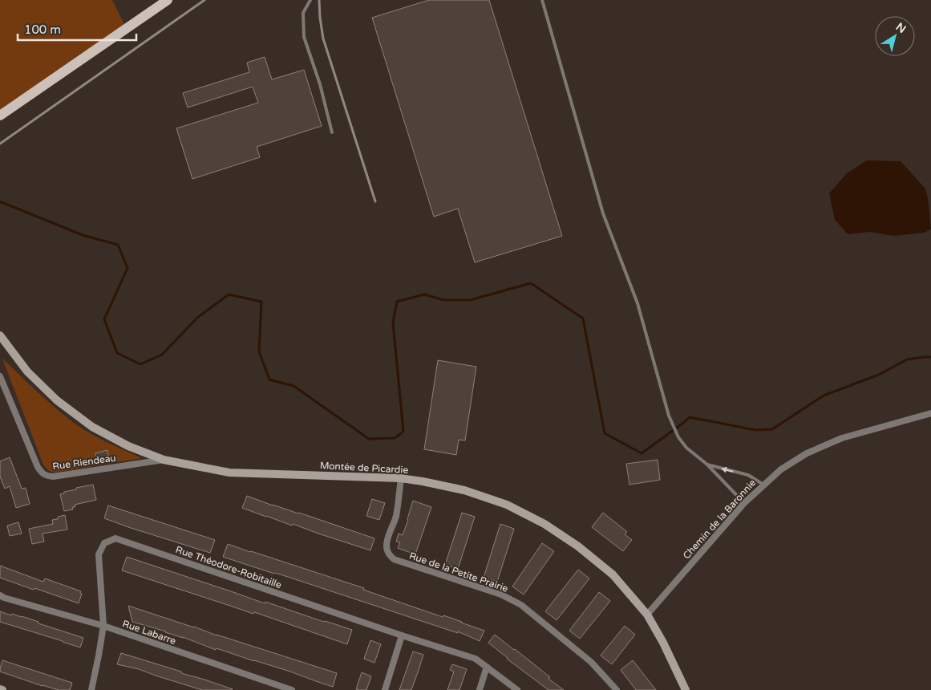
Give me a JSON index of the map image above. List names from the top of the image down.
{
  "streets": {
    "street": [
      "Rue Riendeau",
      "Montée de Picardie",
      "Chemin de la Baronnie",
      "Rue Théodore-Robitaille",
      "Rue de la Petite Prairie",
      "Rue Labarre"
    ]
  },
  "crossings": [
    ["Rue Riendeau", "Montée de Picardie"],
    ["Montée de Picardie", "Chemin de la Baronnie"],
    ["Montée de Picardie", "Rue de la Petite Prairie"],
    ["Rue Théodore-Robitaille", "Rue Labarre"]
  ],
  "scale_bar": "100 m",
  "north": "top right"
}
